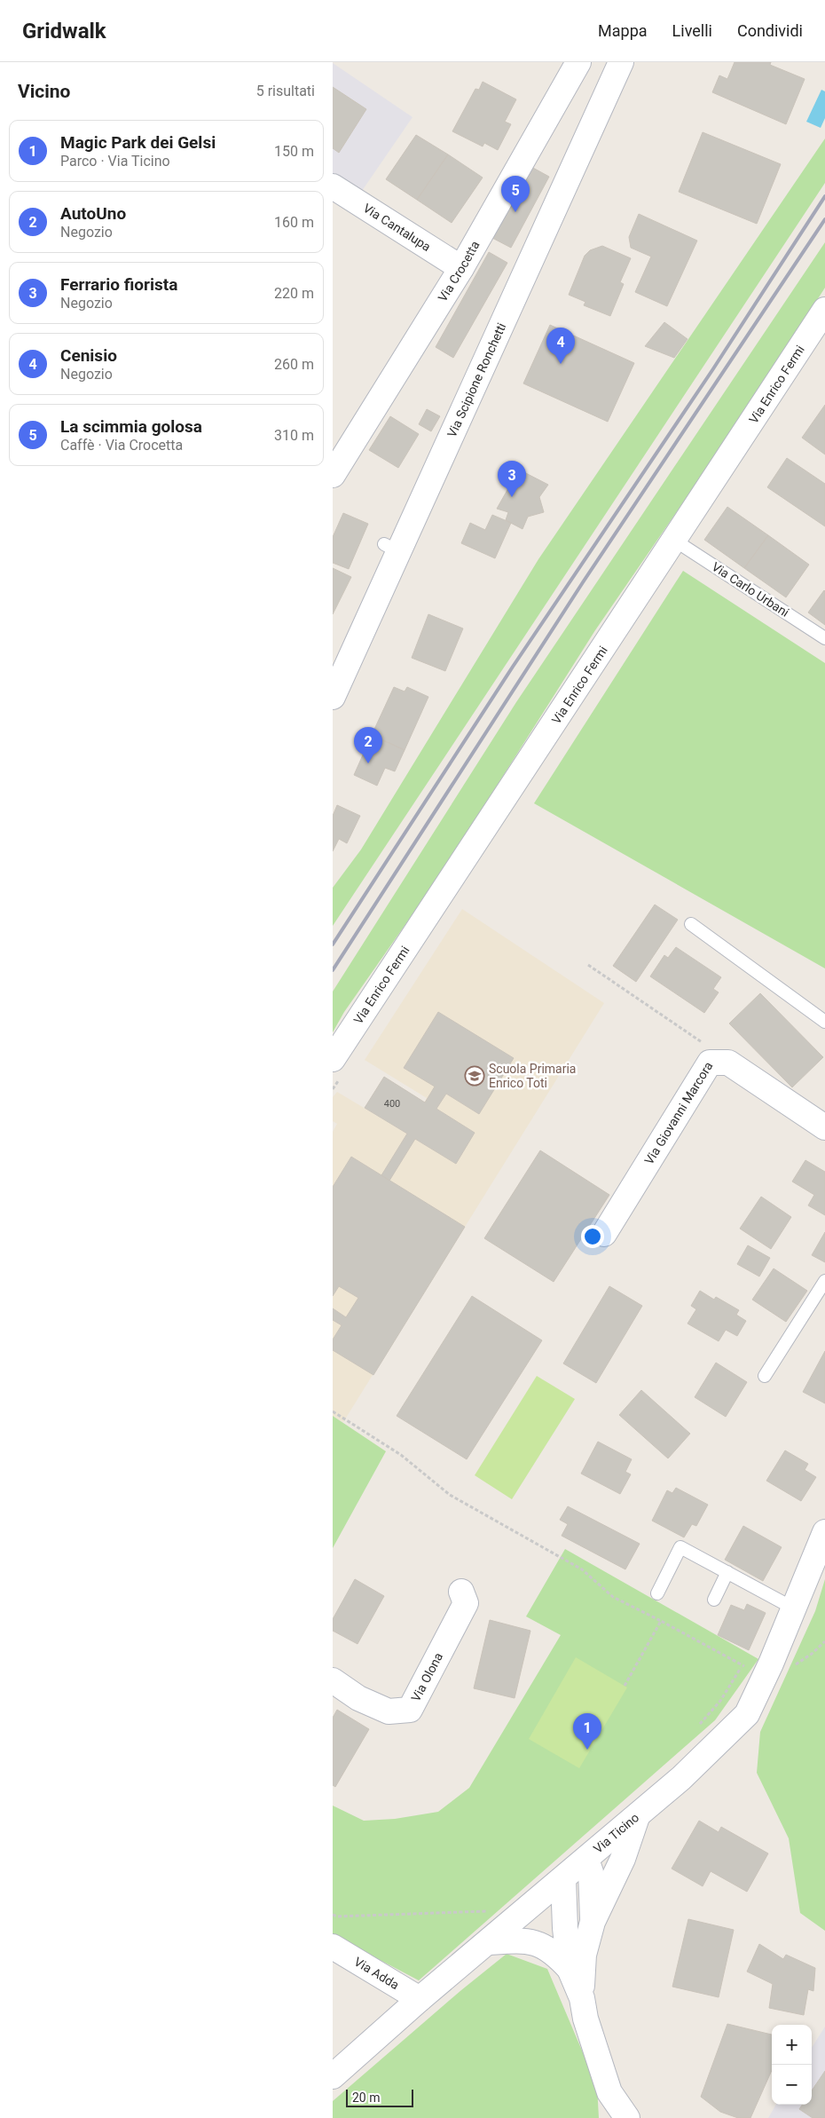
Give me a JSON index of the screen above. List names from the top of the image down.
{
  "streets": {
    "street": [
      "Via Cantalupa",
      "Via Crocetta",
      "Via Scipione Ronchetti",
      "Via Enrico Fermi",
      "Via Giovanni Marcora",
      "Via Olona",
      "Via Ticino",
      "Via Adda"
    ],
    "lane": ["Via Carlo Urbani"]
  },
  "crossings": [
    ["Via Cantalupa", "Via Crocetta"],
    ["Via Enrico Fermi", "Via Carlo Urbani"],
    ["Via Ticino", "Via Adda"]
  ],
  "places": {
    "school or university": ["Scuola Primaria Enrico Toti"]
  },
  "house_numbers": ["400"],
  "scale_bar": "20 m",
  "page": {
    "header": "Gridwalk",
    "nav": ["Mappa", "Livelli", "Condividi"],
    "heading": ["Vicino", "5 risultati"],
    "list": [
      {
        "mark": "1",
        "name": "Magic Park dei Gelsi",
        "note": "Parco · Via Ticino",
        "value": "150 m"
      },
      {
        "mark": "2",
        "name": "AutoUno",
        "note": "Negozio",
        "value": "160 m"
      },
      {
        "mark": "3",
        "name": "Ferrario fiorista",
        "note": "Negozio",
        "value": "220 m"
      },
      {
        "mark": "4",
        "name": "Cenisio",
        "note": "Negozio",
        "value": "260 m"
      },
      {
        "mark": "5",
        "name": "La scimmia golosa",
        "note": "Caffè · Via Crocetta",
        "value": "310 m"
      }
    ],
    "pins": [
      "5",
      "4",
      "3",
      "2",
      "1"
    ],
    "map_buttons": ["+", "−"],
    "scale": "20 m"
  }
}
